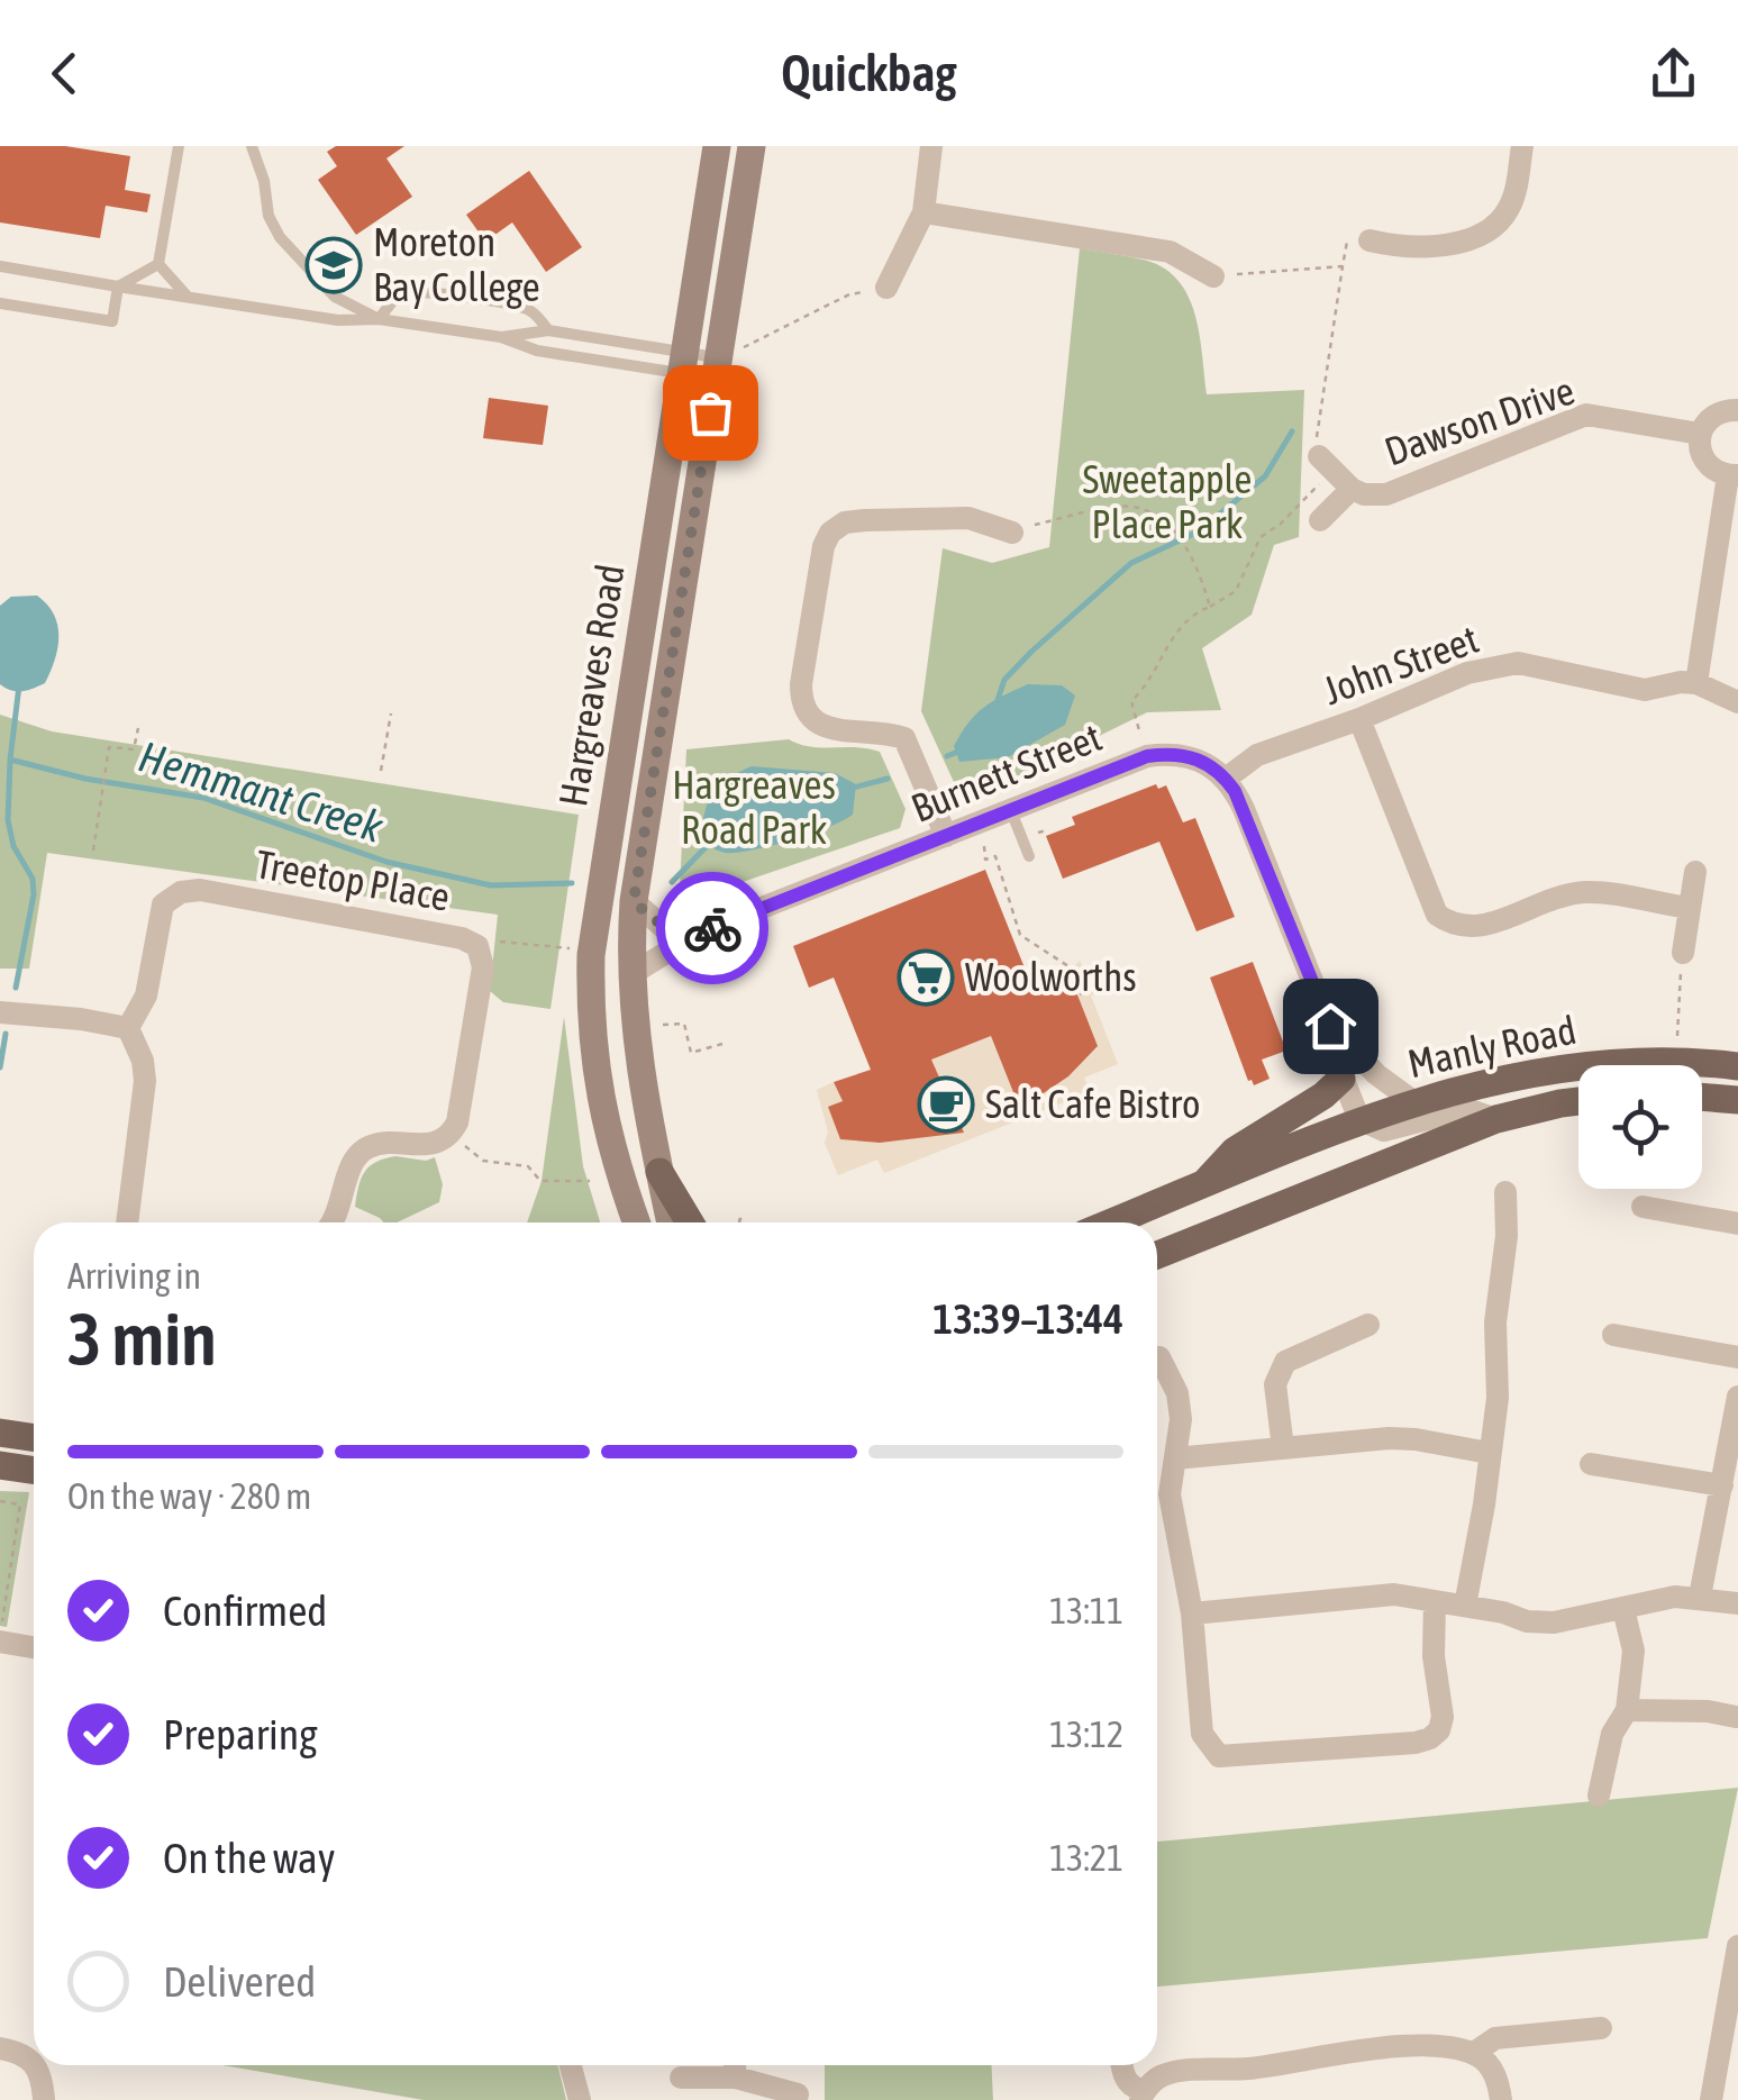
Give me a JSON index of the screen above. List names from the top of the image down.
{
  "streets": {
    "main road": ["Hargreaves Road", "Manly Road"],
    "street": [
      "Dawson Drive",
      "John Street",
      "Burnett Street",
      "Treetop Place"
    ]
  },
  "crossings": [
    ["John Street", "Burnett Street"],
    ["Hargreaves Road", "Burnett Street"]
  ],
  "water": ["Hemmant Creek"],
  "parks": ["Sweetapple Place Park", "Hargreaves Road Park"],
  "places": {
    "school or university": ["Moreton Bay College"],
    "supermarket": ["Woolworths"],
    "cafe": ["Salt Cafe Bistro"]
  },
  "page": {
    "header": "Quickbag",
    "heading": ["3 min", "Arriving in", "13:39–13:44"],
    "bar": "On the way · 280 m",
    "list": [
      ["Confirmed", "13:11"],
      ["Preparing", "13:12"],
      ["On the way", "13:21"],
      "Delivered"
    ]
  }
}
